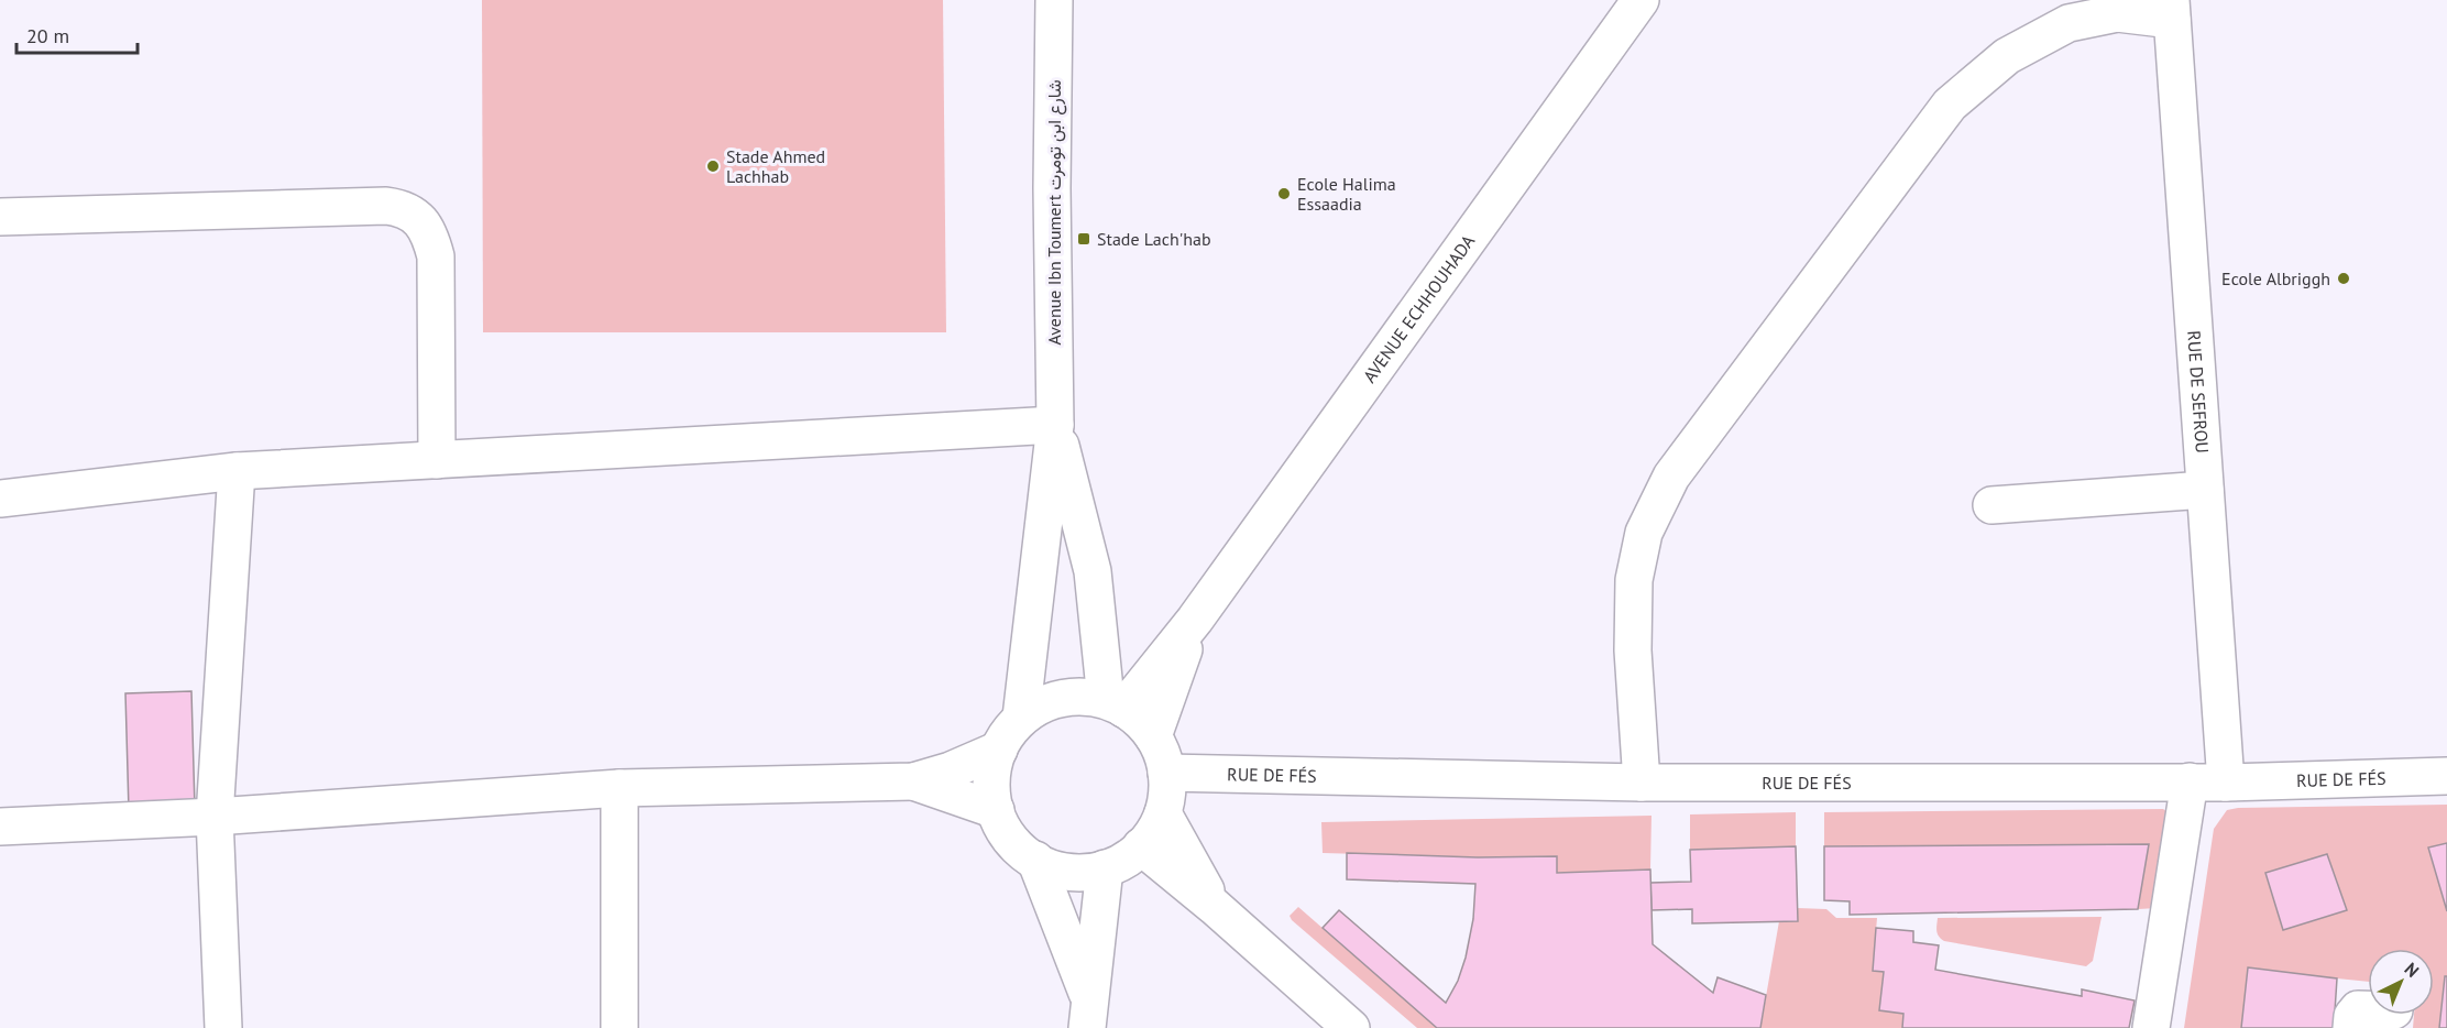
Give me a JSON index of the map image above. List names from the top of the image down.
{
  "streets": {
    "street": [
      "Avenue Ibn Toumert شارع ابن تومرت",
      "AVENUE ECHHOUHADA",
      "RUE DE SEFROU",
      "RUE DE FÉS"
    ]
  },
  "crossings": [
    ["Avenue Ibn Toumert شارع ابن تومرت", "AVENUE ECHHOUHADA"],
    ["Avenue Ibn Toumert شارع ابن تومرت", "RUE DE FÉS"],
    ["AVENUE ECHHOUHADA", "RUE DE FÉS"],
    ["RUE DE SEFROU", "RUE DE FÉS"]
  ],
  "places": {
    "other": ["Stade Ahmed Lachhab", "Ecole Halima Essaadia", "Ecole Albriggh"],
    "transit": ["Stade Lach'hab"]
  },
  "scale_bar": "20 m",
  "north": "top right"
}
